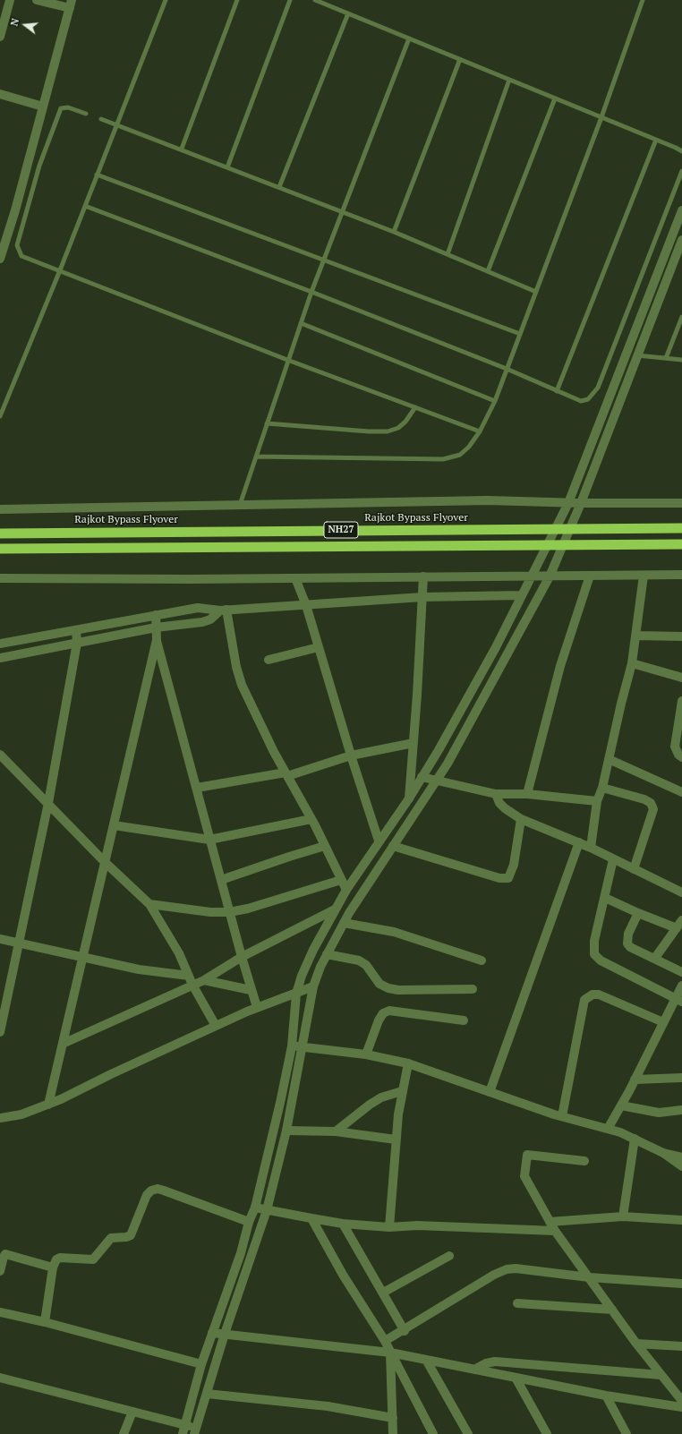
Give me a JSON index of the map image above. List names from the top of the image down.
{
  "streets": {
    "highway": ["Rajkot Bypass Flyover", "NH27"]
  },
  "north": "left"
}
